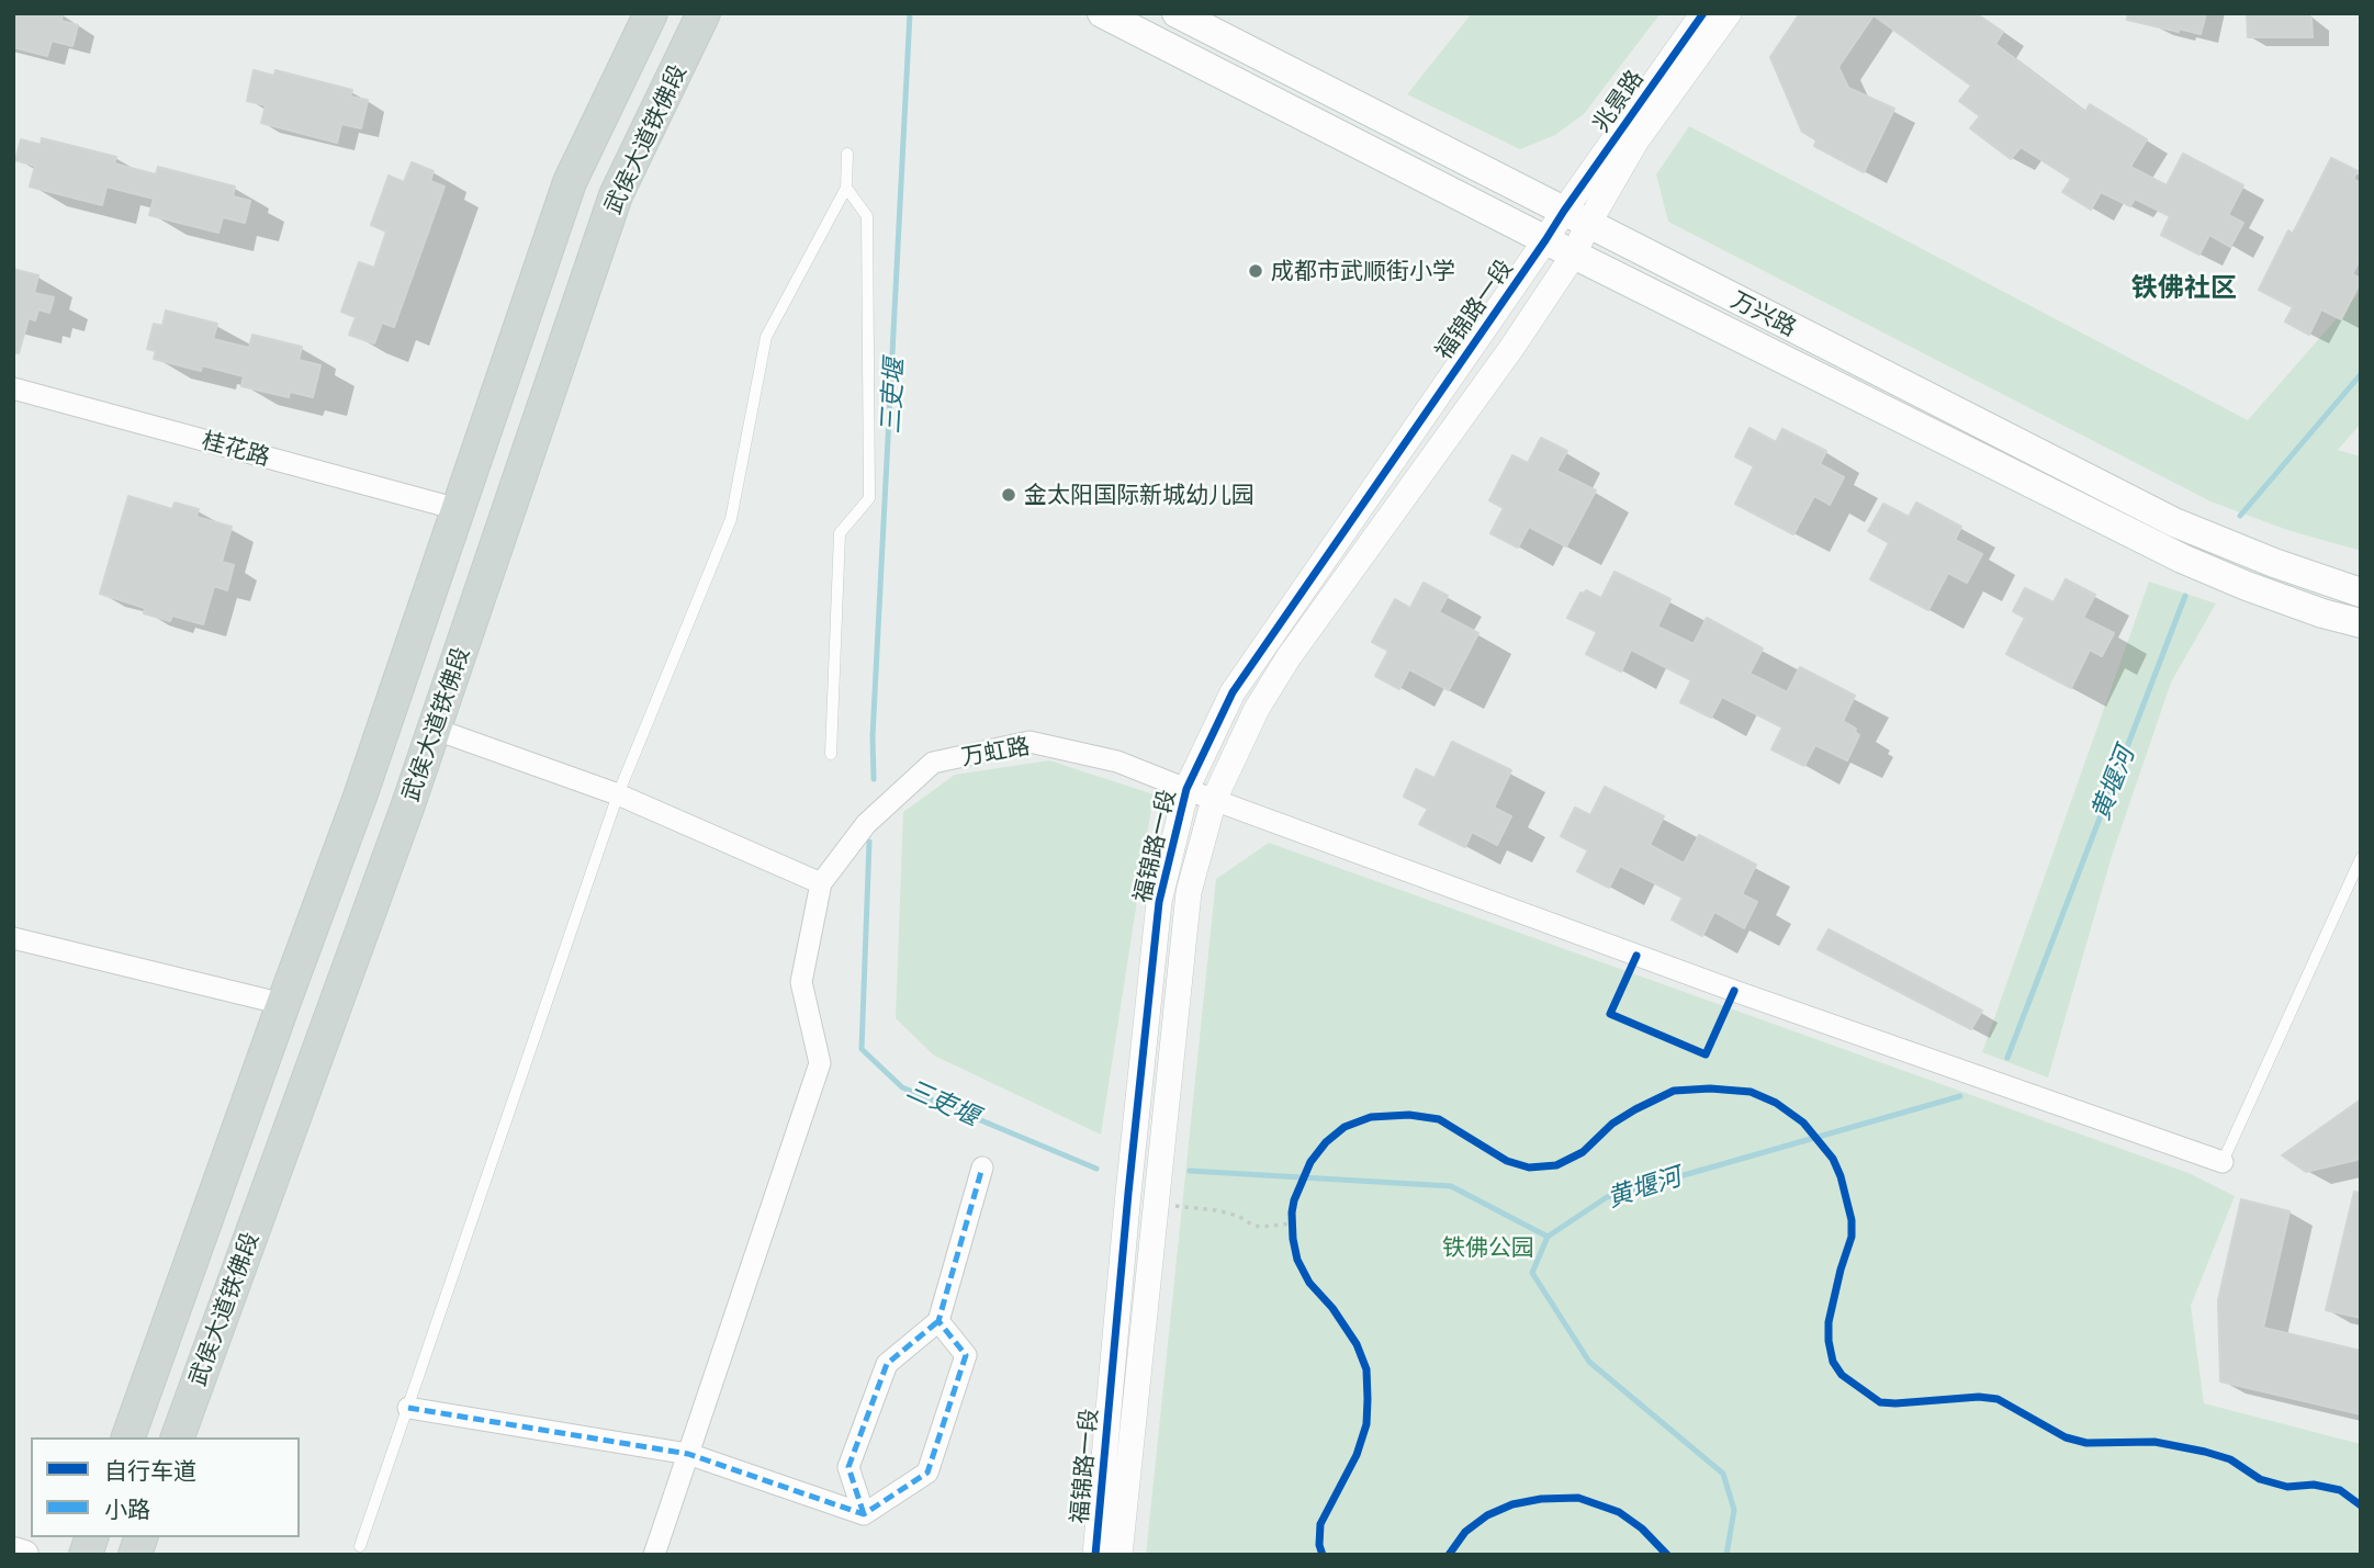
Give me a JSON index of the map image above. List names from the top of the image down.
{
  "streets": {
    "main road": ["武侯大道铁佛段", "万兴路"],
    "street": [
      "兆景路",
      "福锦路一段",
      "桂花路",
      "万虹路"
    ]
  },
  "crossings": [
    ["兆景路", "福锦路一段"],
    ["兆景路", "万兴路"],
    ["武侯大道铁佛段", "桂花路"],
    ["福锦路一段", "万兴路"],
    ["福锦路一段", "万虹路"]
  ],
  "districts": ["铁佛社区"],
  "water": ["三吏堰", "黄堰河"],
  "parks": ["铁佛公园"],
  "places": ["成都市武顺街小学", "金太阳国际新城幼儿园"],
  "legend": ["自行车道", "小路"]
}
